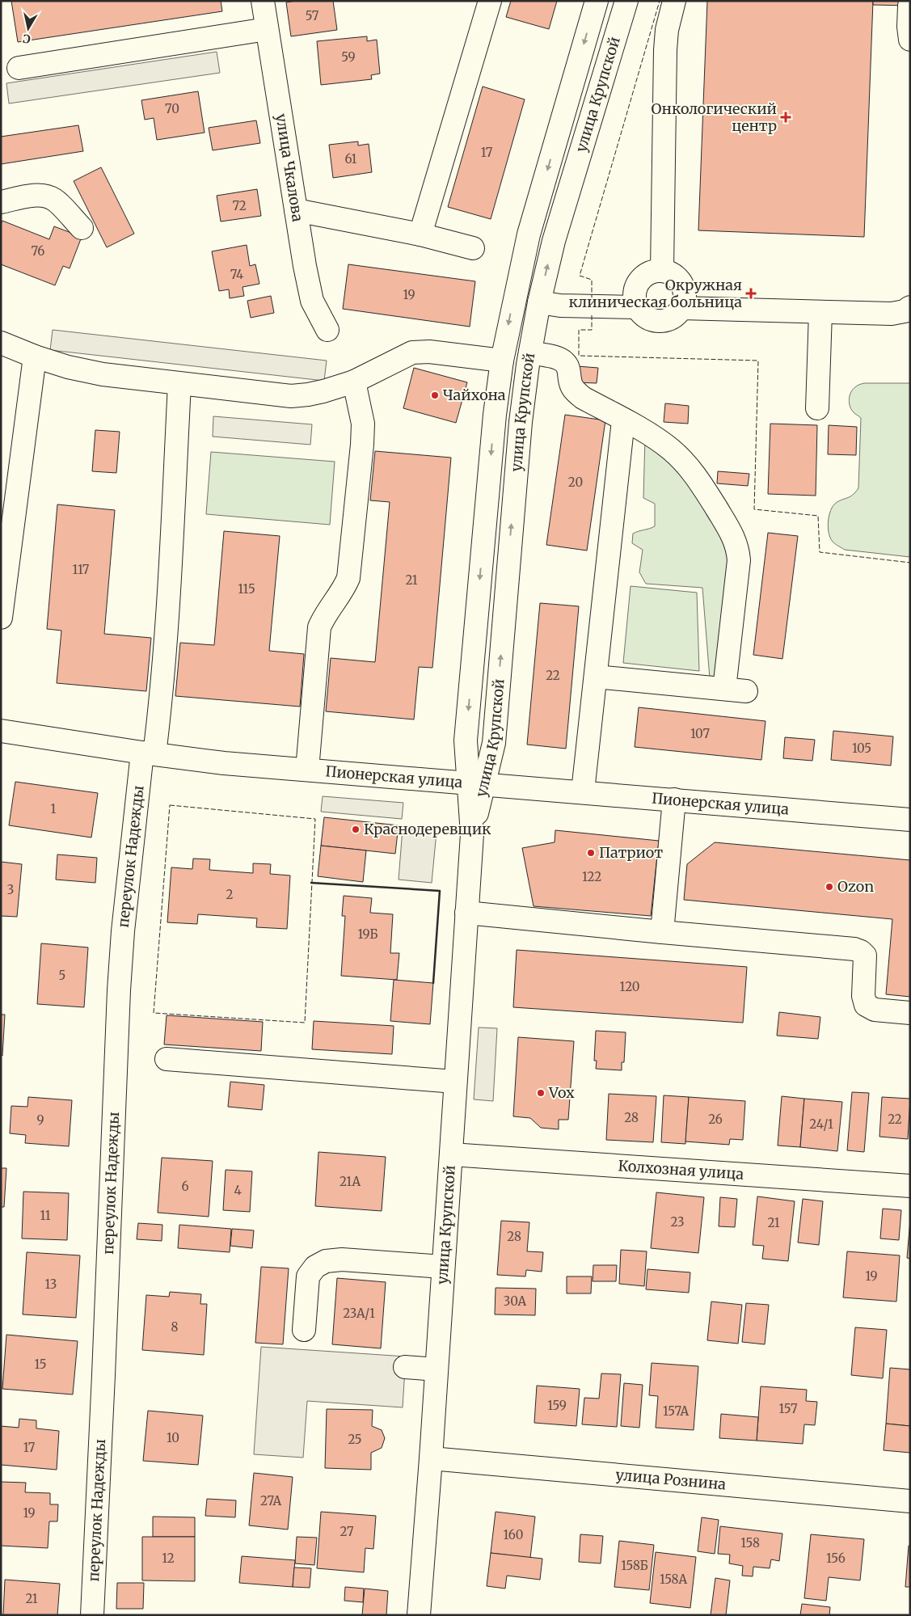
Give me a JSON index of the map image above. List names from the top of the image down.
{
  "streets": {
    "street": [
      "улица Крупской",
      "улица Чкалова",
      "Пионерская улица",
      "переулок Надежды",
      "Колхозная улица",
      "улица Рознина"
    ]
  },
  "crossings": [
    ["улица Крупской", "Пионерская улица"],
    ["улица Крупской", "Колхозная улица"],
    ["улица Крупской", "улица Рознина"],
    ["Пионерская улица", "переулок Надежды"]
  ],
  "places": {
    "health": ["Онкологический центр", "Окружная клиническая больница"],
    "other": [
      "Чайхона",
      "Краснодеревщик",
      "Патриот",
      "Ozon",
      "Vox"
    ]
  },
  "house_numbers": [
    "57",
    "59",
    "70",
    "17",
    "61",
    "72",
    "76",
    "74",
    "19",
    "20",
    "117",
    "21",
    "115",
    "22",
    "107",
    "105",
    "1",
    "122",
    "3",
    "2",
    "19Б",
    "5",
    "120",
    "28",
    "26",
    "22",
    "9",
    "24/1",
    "21А",
    "6",
    "4",
    "11",
    "23",
    "21",
    "28",
    "19",
    "13",
    "30А",
    "23А/1",
    "8",
    "15",
    "159",
    "157",
    "157А",
    "10",
    "25",
    "17",
    "27А",
    "19",
    "27",
    "160",
    "158",
    "12",
    "156",
    "158Б",
    "158А",
    "21"
  ],
  "north": "bottom"
}
